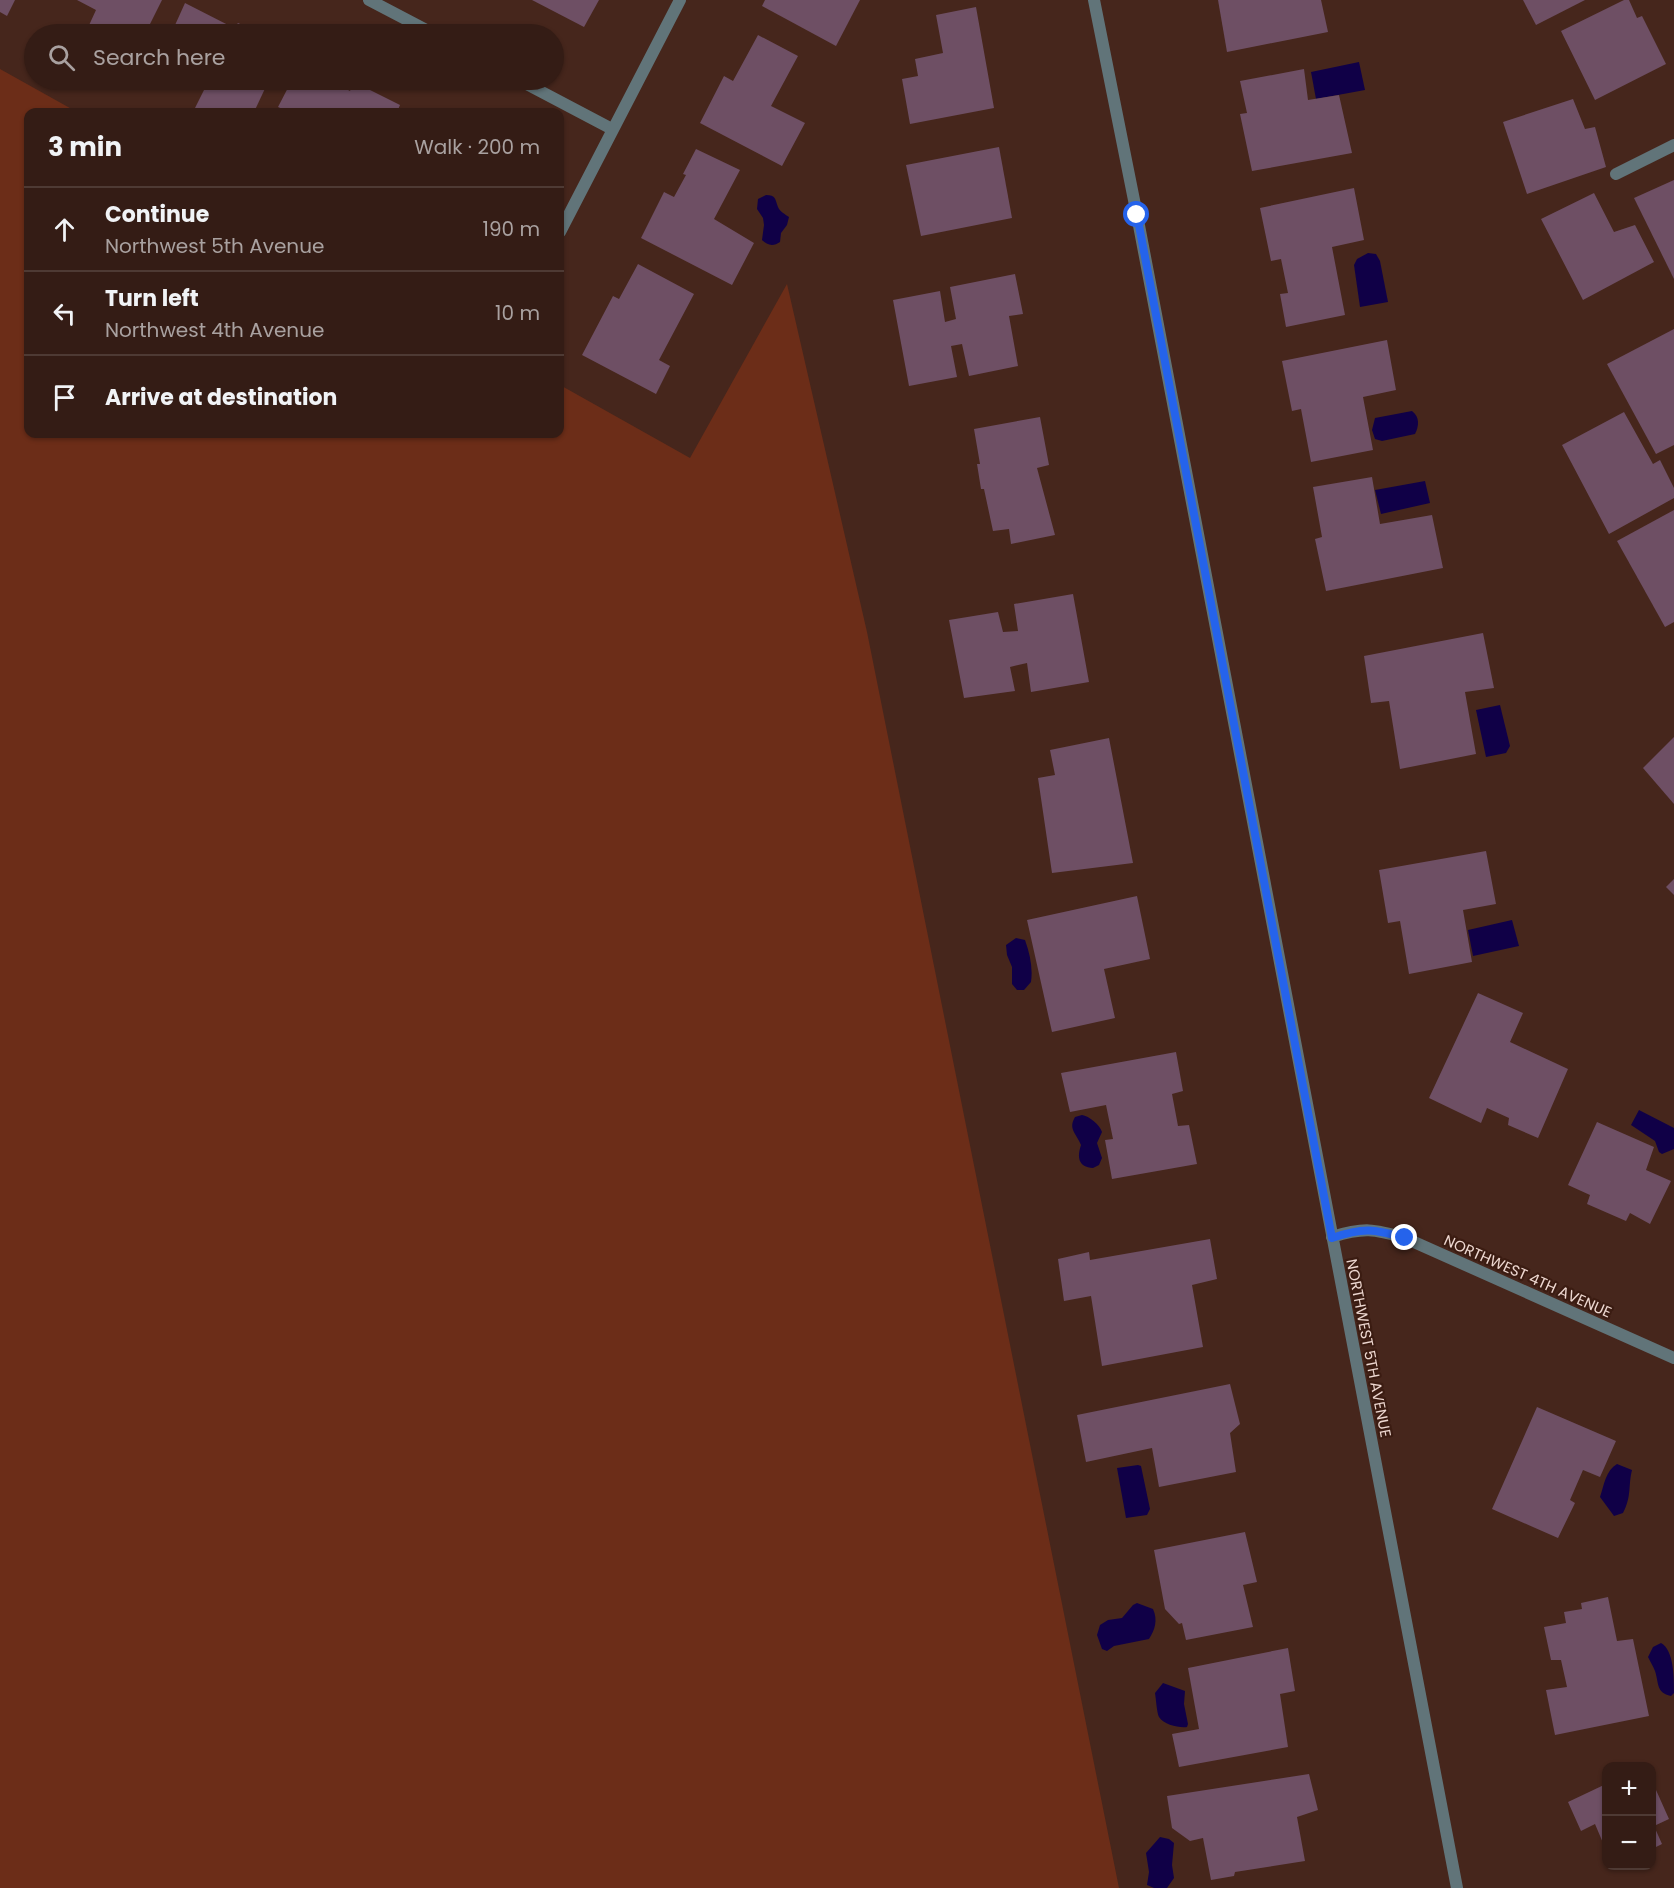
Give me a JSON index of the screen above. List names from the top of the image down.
{
  "streets": {
    "street": ["NORTHWEST 4TH AVENUE", "NORTHWEST 5TH AVENUE"]
  },
  "crossings": [
    ["NORTHWEST 4TH AVENUE", "NORTHWEST 5TH AVENUE"]
  ],
  "page": {
    "search": "Search here",
    "heading": ["3 min", "Walk · 200 m"],
    "list": [
      ["Continue", "Northwest 5th Avenue", "190 m"],
      ["Turn left", "Northwest 4th Avenue", "10 m"],
      "Arrive at destination"
    ],
    "map_buttons": ["+", "−"]
  }
}
